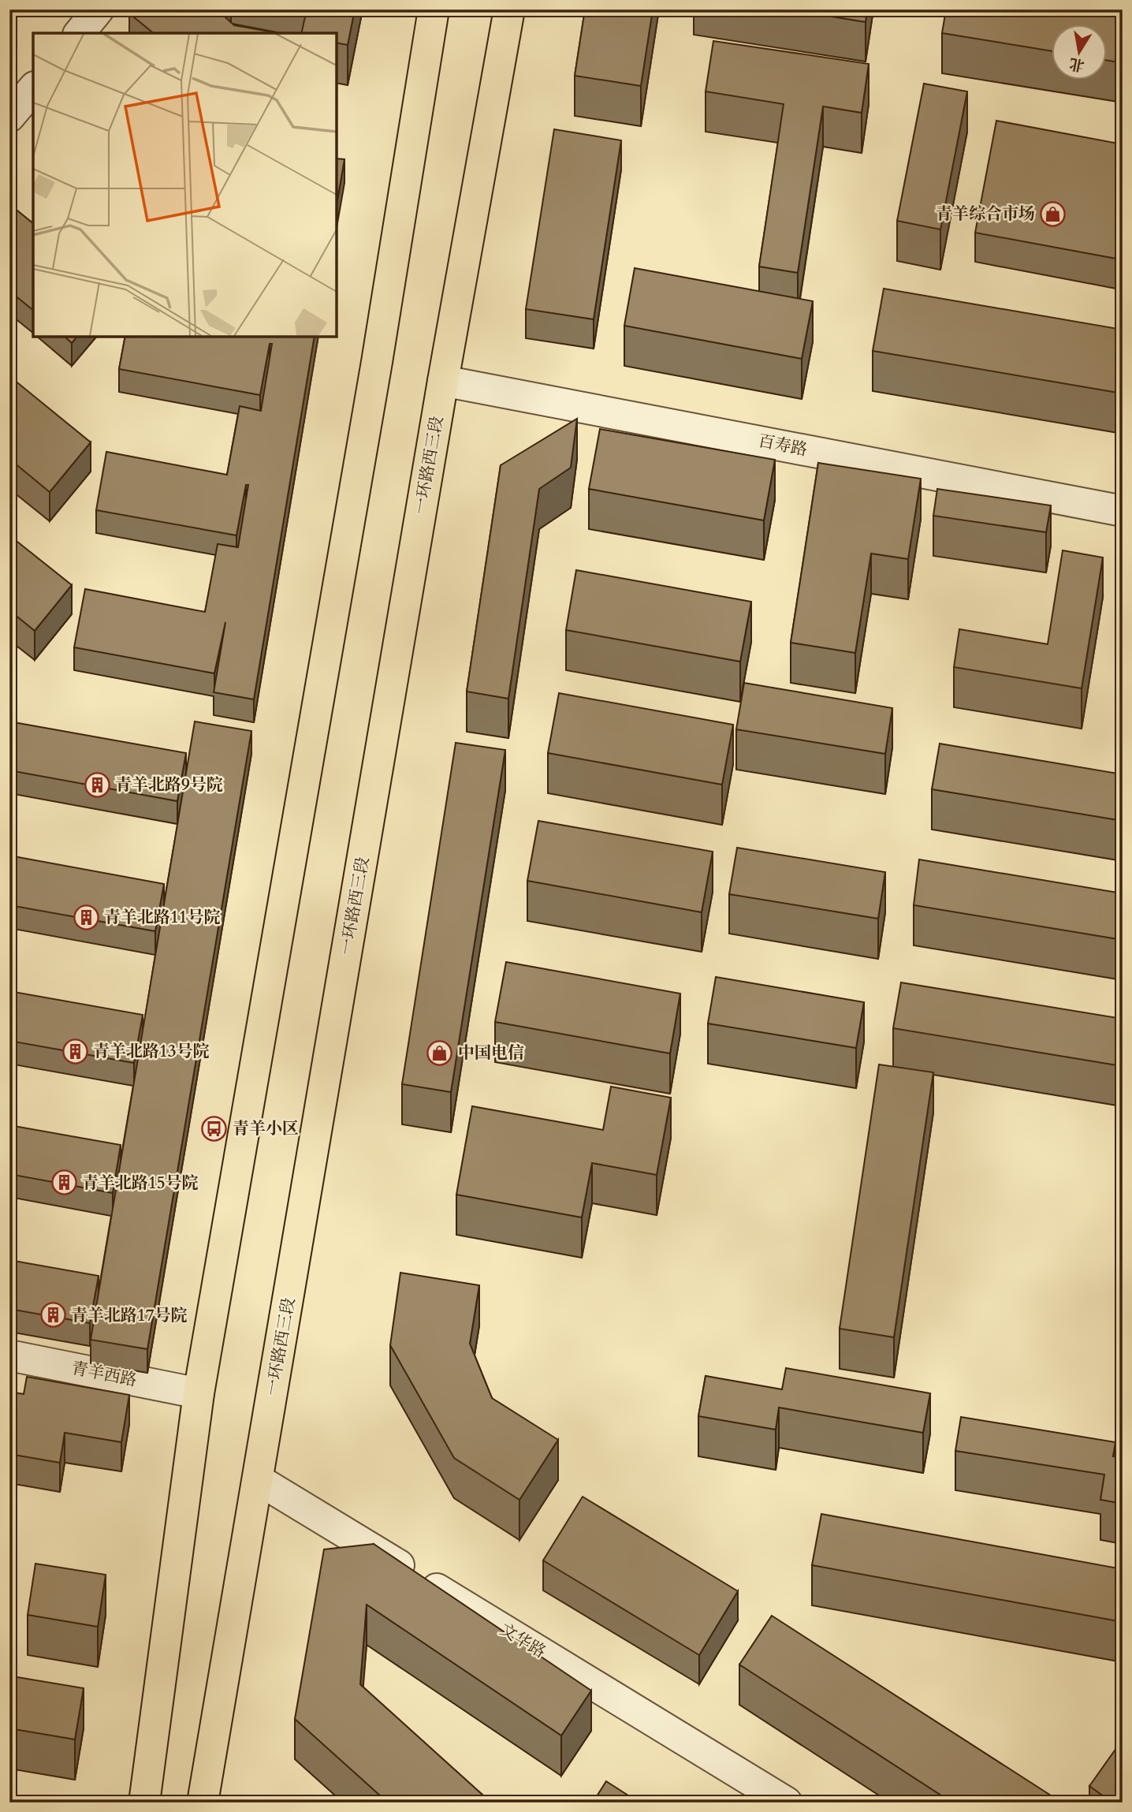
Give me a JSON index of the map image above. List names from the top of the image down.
{
  "streets": {
    "main road": ["一环路西三段"],
    "street": ["百寿路", "青羊西路", "文华路"]
  },
  "crossings": [
    ["百寿路", "一环路西三段"],
    ["一环路西三段", "文华路"]
  ],
  "places": {
    "shop": ["青羊综合市场", "中国电信"],
    "building": [
      "青羊北路9号院",
      "青羊北路11号院",
      "青羊北路13号院",
      "青羊北路15号院",
      "青羊北路17号院"
    ],
    "bus stop": ["青羊小区"]
  },
  "north": "bottom"
}
